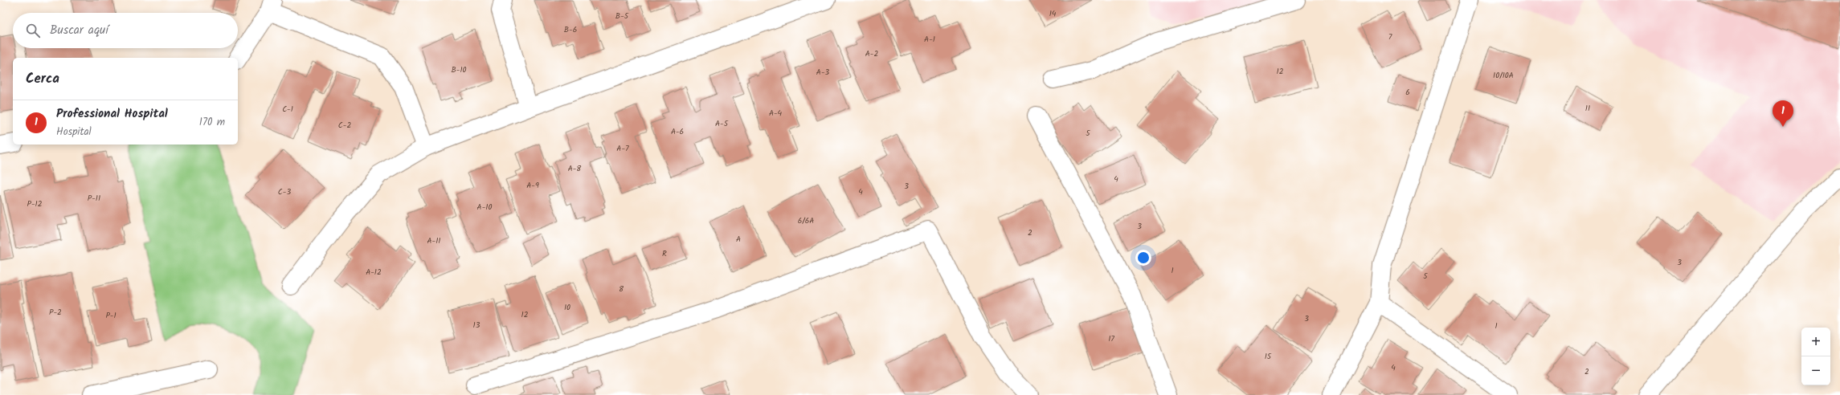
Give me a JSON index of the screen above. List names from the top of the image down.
{
  "house_numbers": [
    "14",
    "B-5",
    "B-6",
    "7",
    "A-1",
    "A-2",
    "B-10",
    "12",
    "A-3",
    "10/10A",
    "6",
    "11",
    "C-1",
    "A-4",
    "A-5",
    "C-2",
    "A-6",
    "5",
    "A-7",
    "A-8",
    "4",
    "A-9",
    "3",
    "C-3",
    "4",
    "P-11",
    "P-12",
    "A-10",
    "6/6A",
    "3",
    "2",
    "A",
    "A-11",
    "R",
    "3",
    "1",
    "A-12",
    "5",
    "8",
    "10",
    "P-2",
    "12",
    "P-1",
    "3",
    "13",
    "1",
    "17",
    "15",
    "4",
    "2"
  ],
  "page": {
    "search": "Buscar aquí",
    "heading": "Cerca",
    "list": [
      {
        "mark": "1",
        "name": "Professional Hospital",
        "note": "Hospital",
        "value": "170 m"
      }
    ],
    "pins": "1",
    "map_buttons": ["+", "−"]
  }
}
